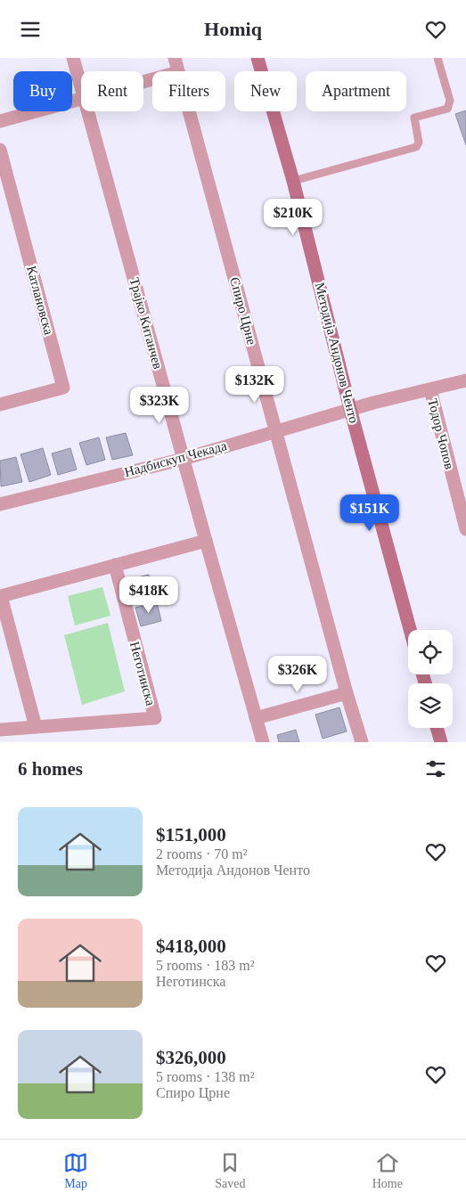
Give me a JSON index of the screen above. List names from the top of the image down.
{
  "streets": {
    "main road": ["Методија Андонов Ченто"],
    "street": [
      "Катлановска",
      "Спиро Црне",
      "Трајко Китанчев",
      "Тодор Чопов",
      "Надбискуп Чекада",
      "Неготинска"
    ]
  },
  "crossings": [
    ["Спиро Црне", "Надбискуп Чекада"],
    ["Трајко Китанчев", "Надбискуп Чекада"],
    ["Методија Андонов Ченто", "Надбискуп Чекада"],
    ["Тодор Чопов", "Надбискуп Чекада"]
  ],
  "page": {
    "header": "Homiq",
    "chip": [
      "Buy",
      "Rent",
      "Filters",
      "New",
      "Apartment"
    ],
    "price": [
      "$210K",
      "$132K",
      "$323K",
      "$151K",
      "$418K",
      "$326K"
    ],
    "heading": "6 homes",
    "list": [
      {
        "name": "$151,000",
        "note": "2 rooms · 70 m² · Методија Андонов Ченто"
      },
      {
        "name": "$418,000",
        "note": "5 rooms · 183 m² · Неготинска"
      },
      {
        "name": "$326,000",
        "note": "5 rooms · 138 m² · Спиро Црне"
      }
    ],
    "tabs": ["Map", "Saved", "Home"]
  }
}
